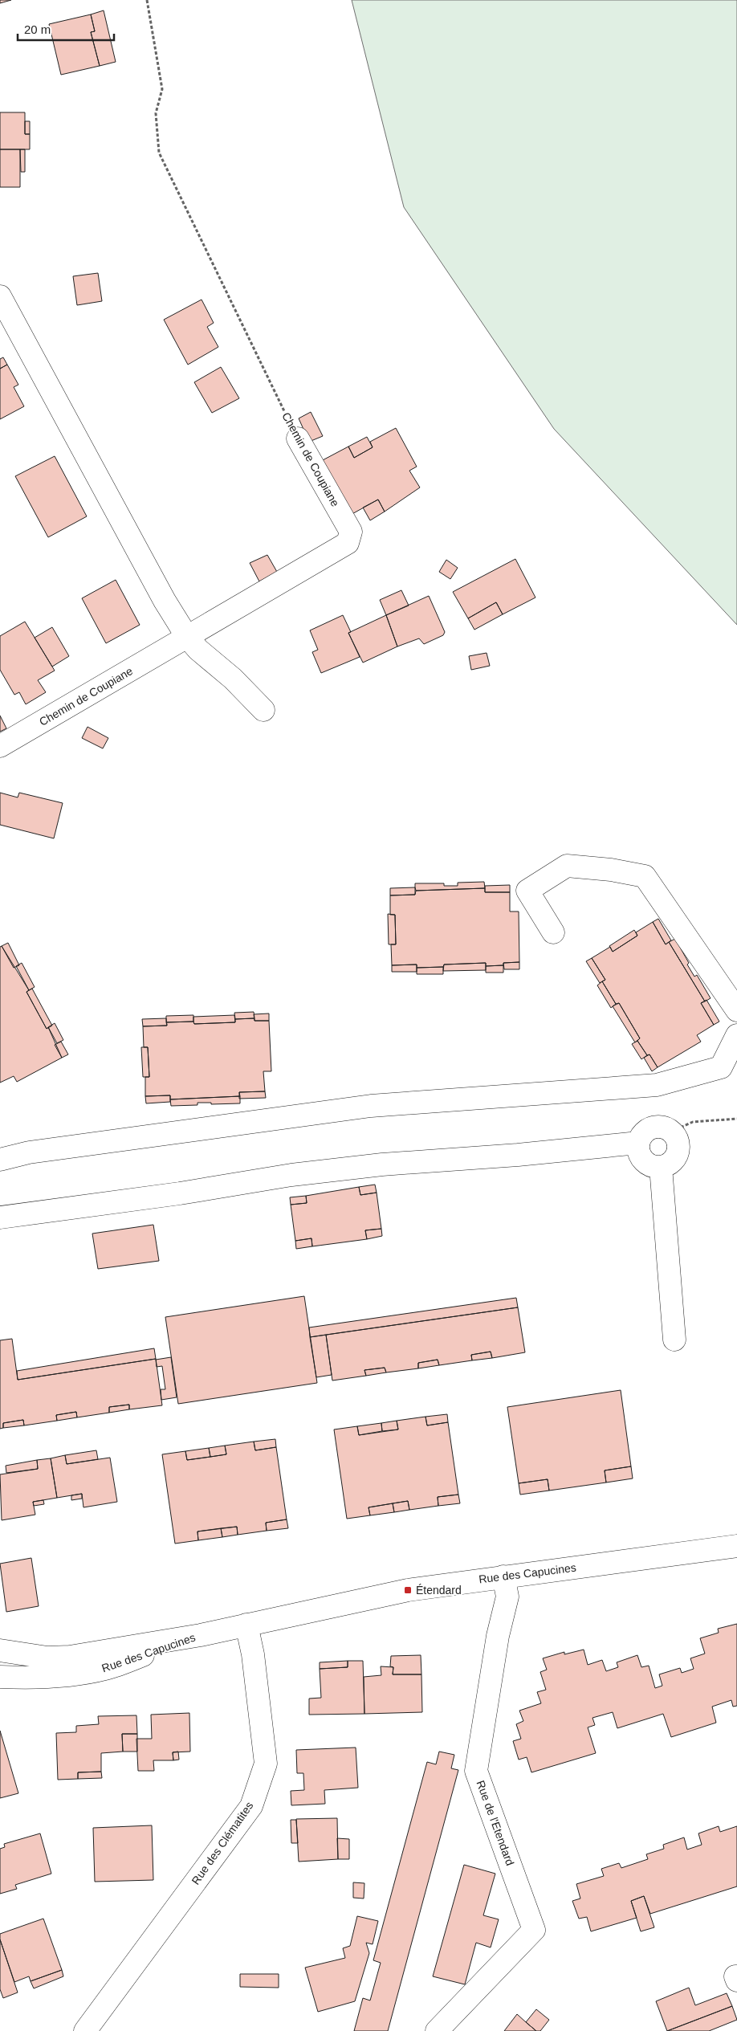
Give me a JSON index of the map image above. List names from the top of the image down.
{
  "streets": {
    "street": [
      "Chemin de Coupiane",
      "Rue des Capucines",
      "Rue de l'Etendard",
      "Rue des Clématites"
    ]
  },
  "crossings": [
    ["Rue des Capucines", "Rue de l'Etendard"],
    ["Rue des Capucines", "Rue des Clématites"]
  ],
  "places": {
    "transit": ["Étendard"]
  },
  "scale_bar": "20 m"
}
